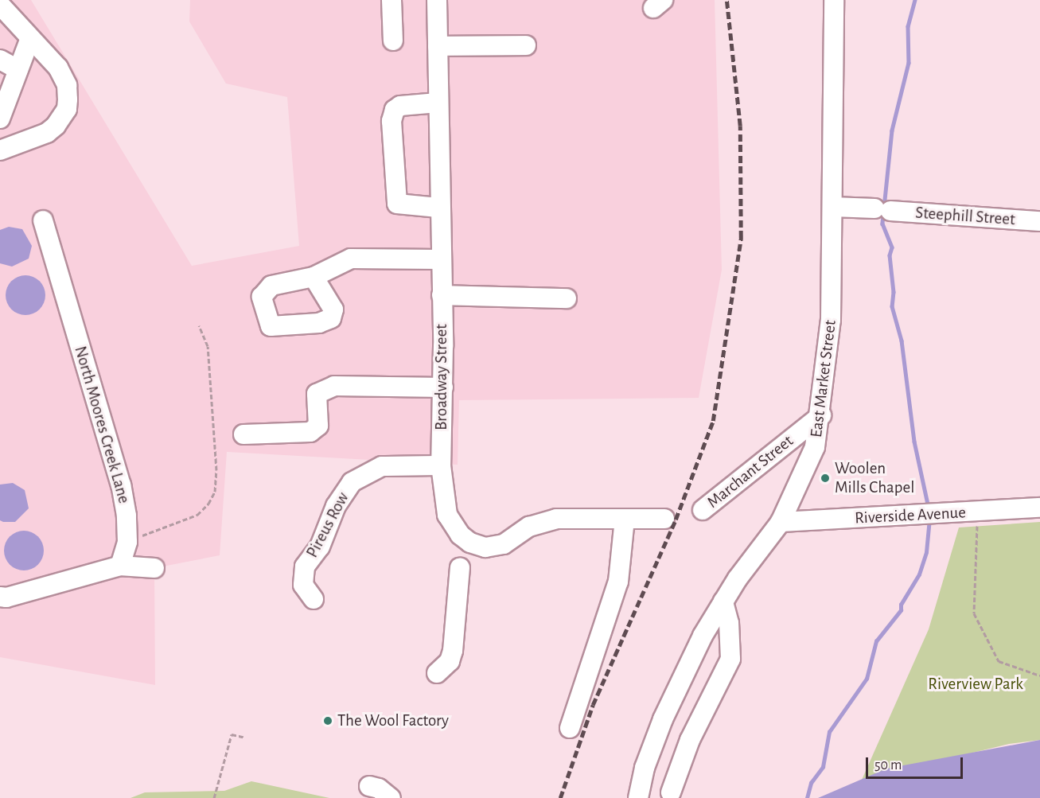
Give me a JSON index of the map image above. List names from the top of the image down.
{
  "streets": {
    "street": [
      "Steephill Street",
      "Broadway Street",
      "East Market Street",
      "North Moores Creek Lane",
      "Marchant Street",
      "Riverside Avenue",
      "Pireus Row"
    ]
  },
  "crossings": [
    ["Steephill Street", "East Market Street"],
    ["Broadway Street", "Pireus Row"],
    ["East Market Street", "Marchant Street"],
    ["East Market Street", "Riverside Avenue"]
  ],
  "parks": ["Riverview Park"],
  "places": ["Woolen Mills Chapel", "The Wool Factory"],
  "scale_bar": "50 m"
}
